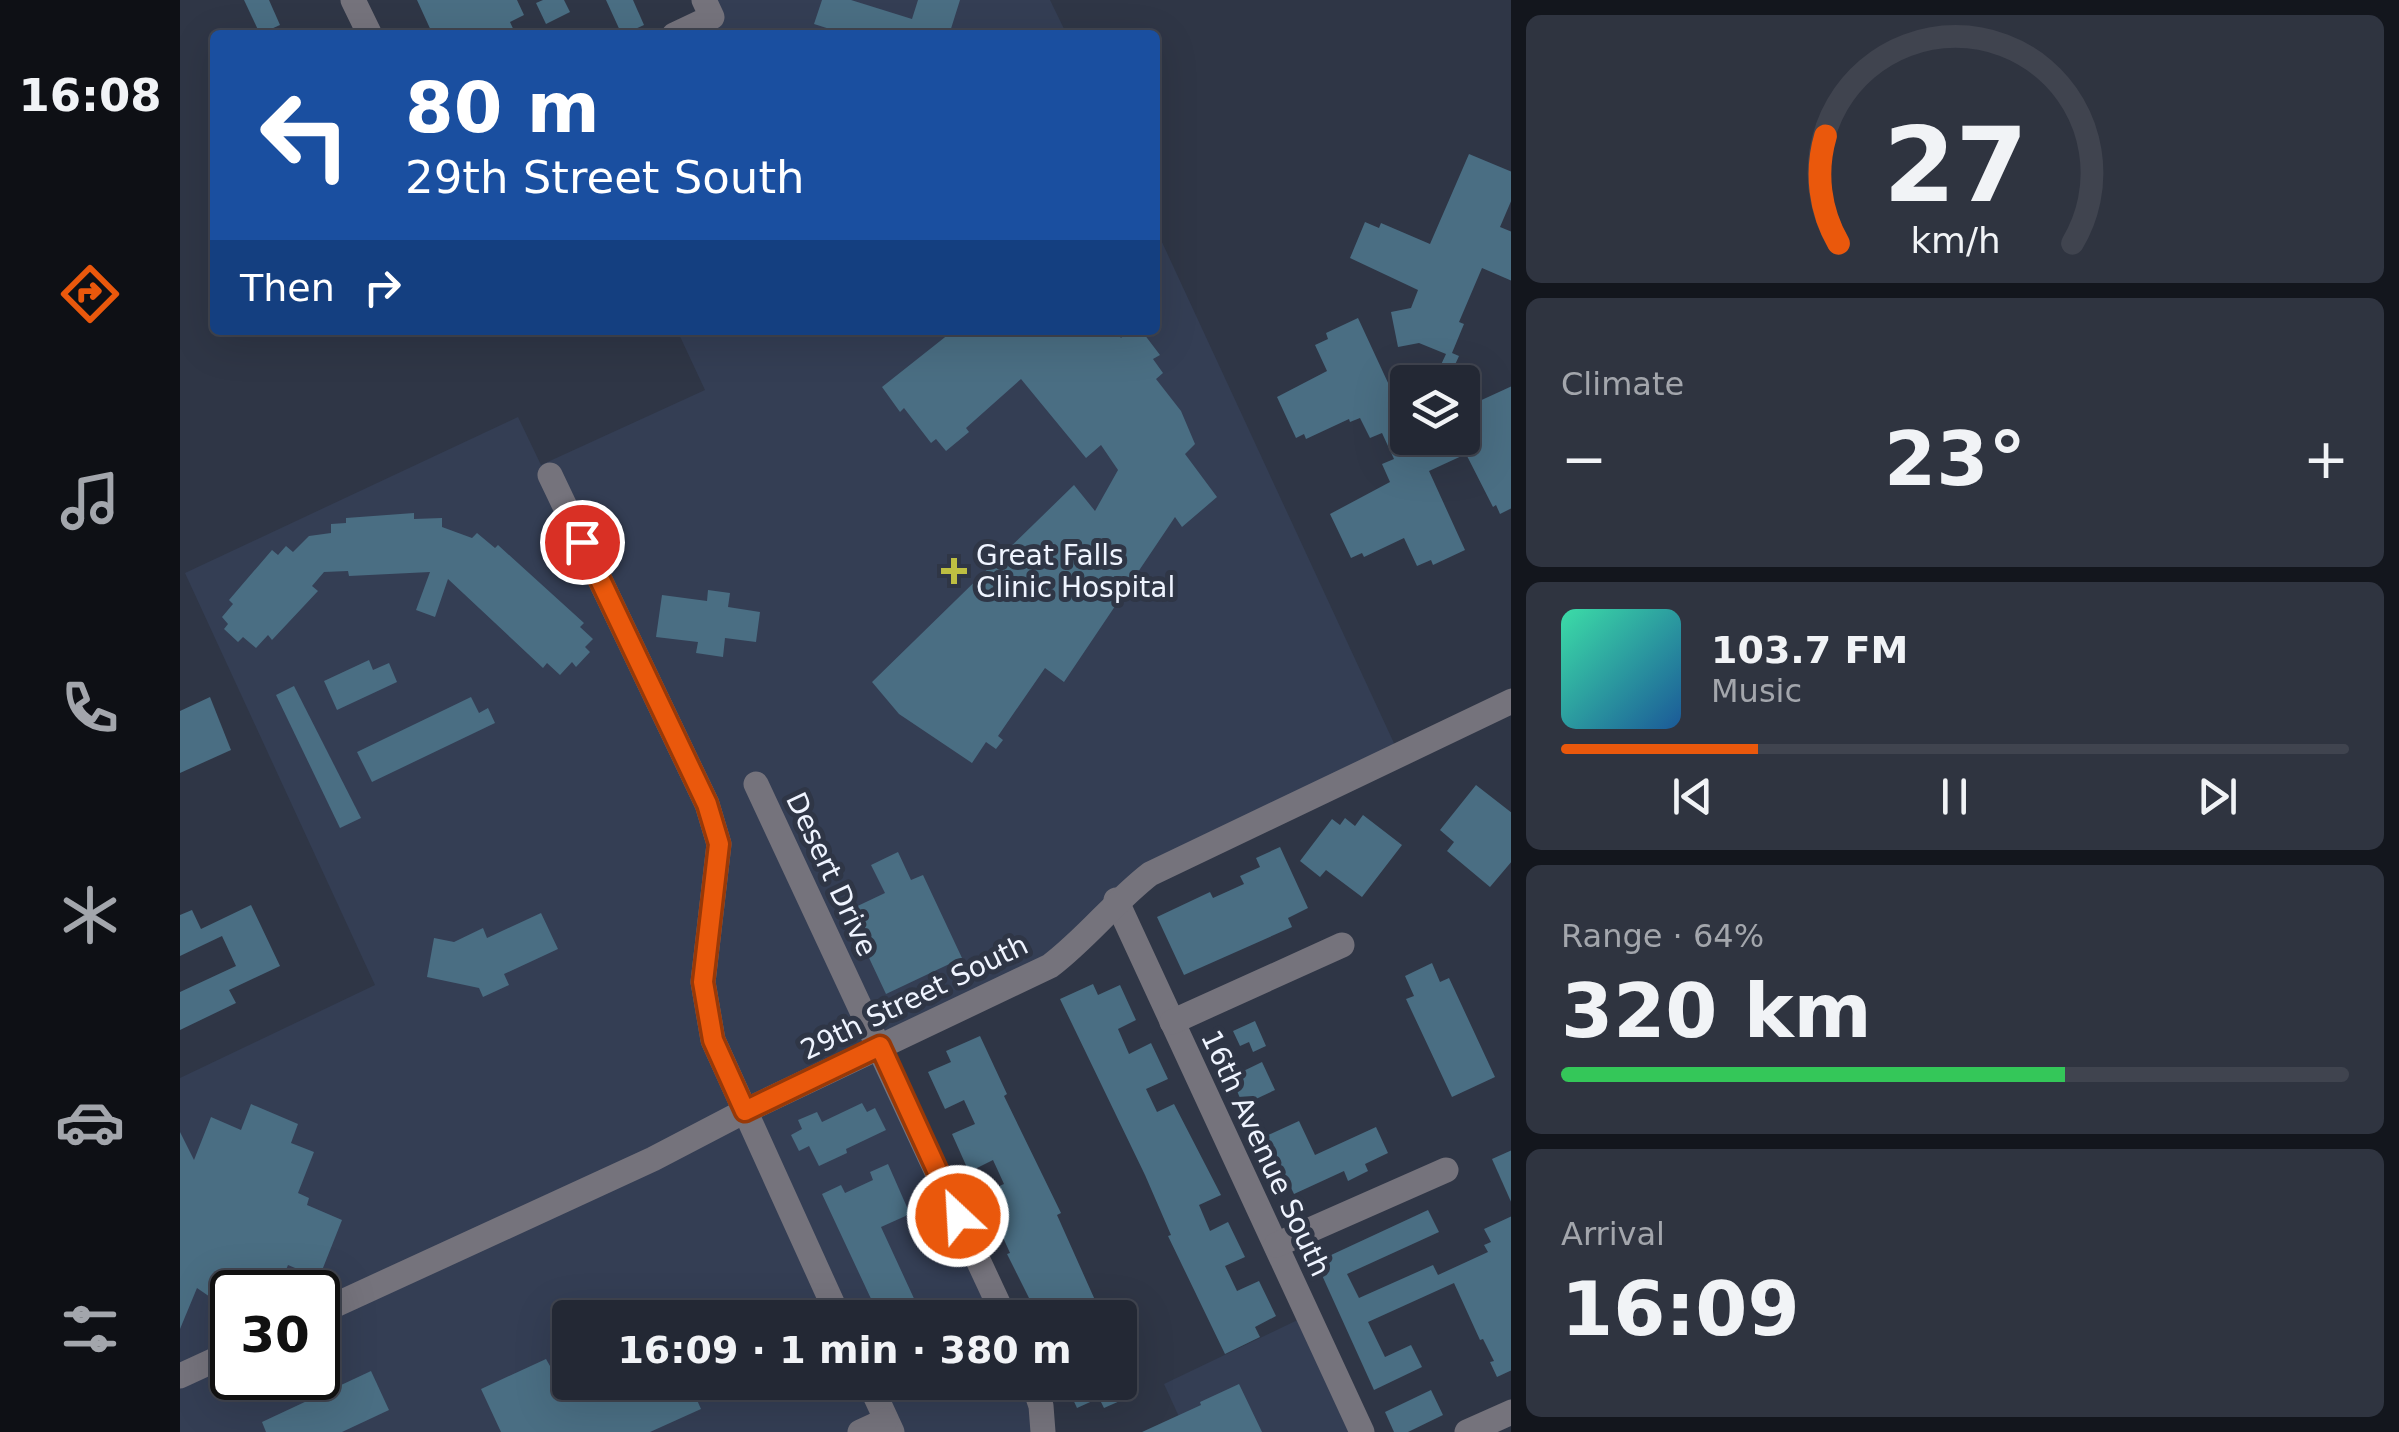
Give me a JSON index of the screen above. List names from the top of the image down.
{
  "streets": {
    "street": ["Desert Drive", "29th Street South", "16th Avenue South"]
  },
  "crossings": [
    ["Desert Drive", "29th Street South"],
    ["29th Street South", "16th Avenue South"]
  ],
  "places": {
    "health": ["Great Falls Clinic Hospital"]
  },
  "page": {
    "tabs": "16:08",
    "turn": ["80 m", "29th Street South"],
    "then": "Then",
    "tile": [
      "Climate",
      ["Range · 64%", "320 km"],
      ["Arrival", "16:09"]
    ],
    "heat": ["−", "23°", "+"],
    "song": ["103.7 FM", "Music"],
    "limit": "30",
    "trip": "16:09 · 1 min · 380 m",
    "gauge": ["27", "km/h"]
  }
}
